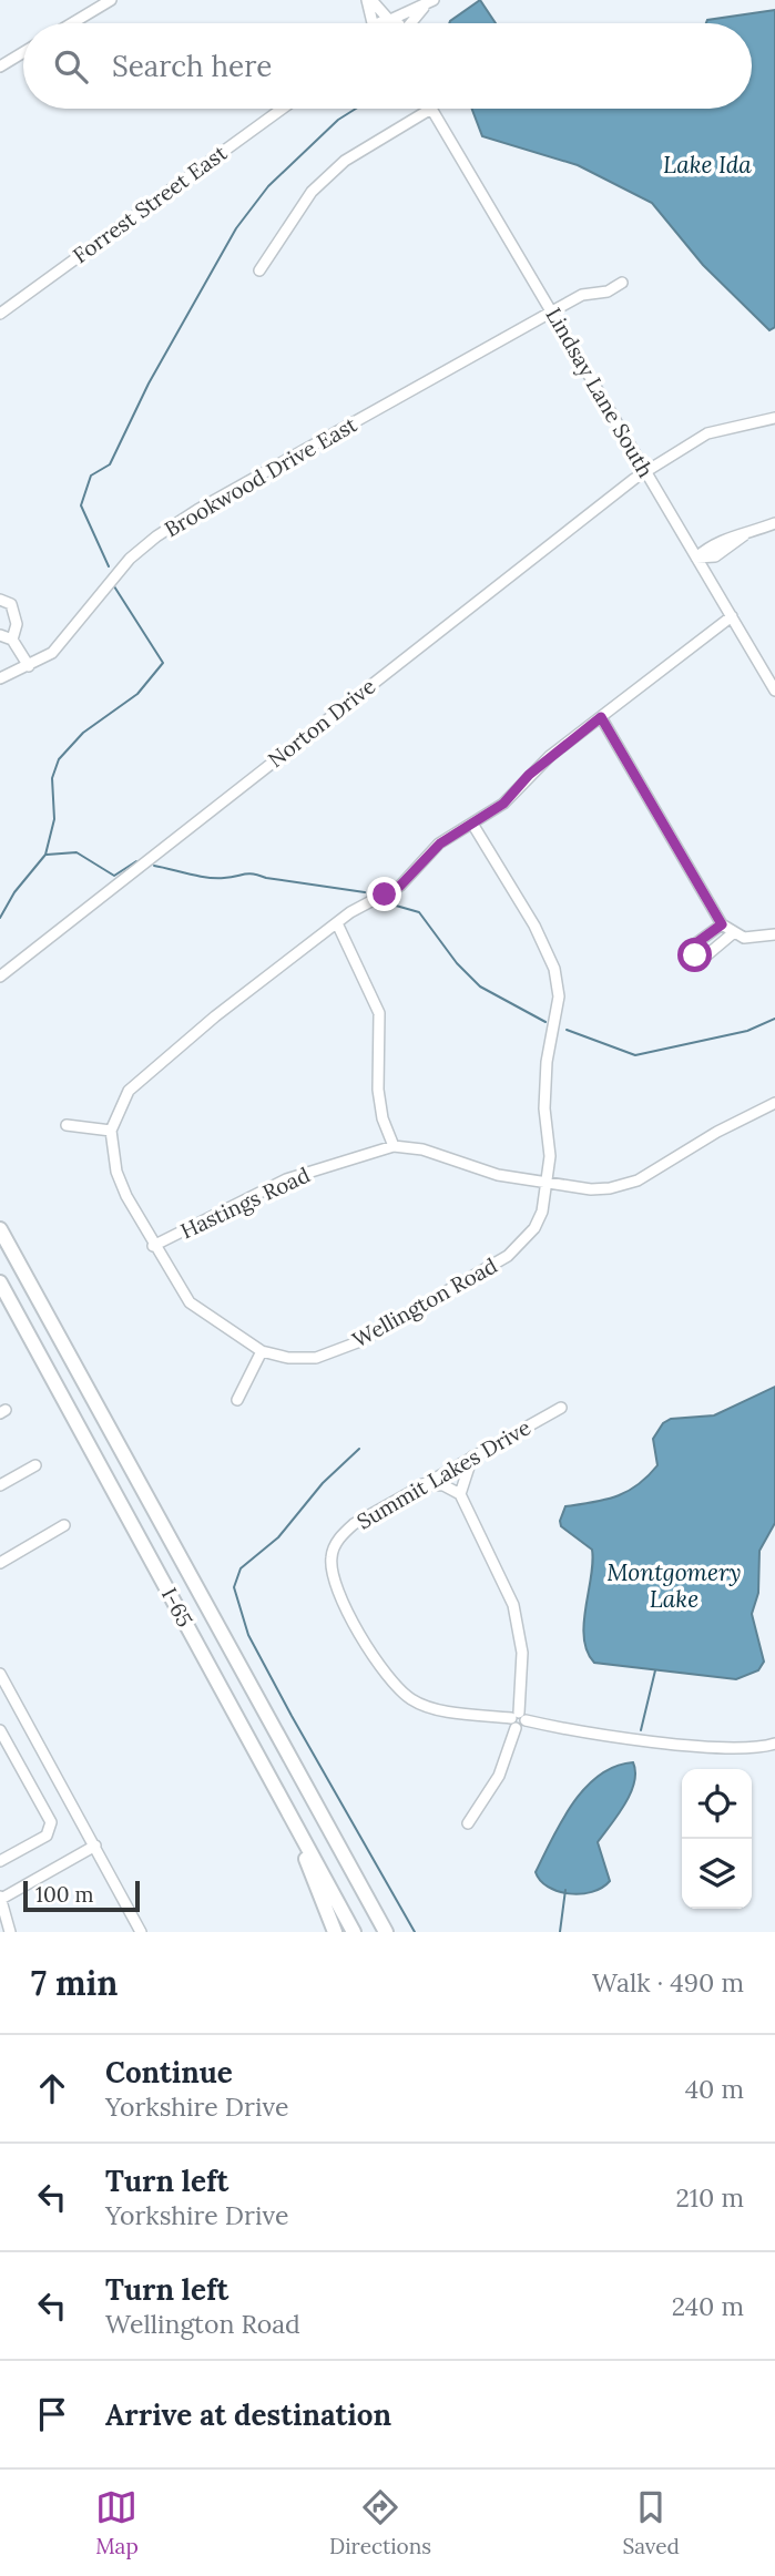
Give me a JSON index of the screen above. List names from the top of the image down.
{
  "streets": {
    "highway": ["I-65"],
    "street": [
      "Forrest Street East",
      "Lindsay Lane South",
      "Brookwood Drive East",
      "Norton Drive",
      "Hastings Road",
      "Wellington Road",
      "Summit Lakes Drive"
    ]
  },
  "crossings": [
    ["Lindsay Lane South", "Brookwood Drive East"],
    ["Lindsay Lane South", "Norton Drive"],
    ["Hastings Road", "Wellington Road"]
  ],
  "water": ["Lake Ida", "Montgomery Lake"],
  "scale_bar": "100 m",
  "page": {
    "search": "Search here",
    "scale": "100 m",
    "heading": ["7 min", "Walk · 490 m"],
    "list": [
      ["Continue", "Yorkshire Drive", "40 m"],
      ["Turn left", "Yorkshire Drive", "210 m"],
      ["Turn left", "Wellington Road", "240 m"],
      "Arrive at destination"
    ],
    "nav": ["Map", "Directions", "Saved"]
  }
}
